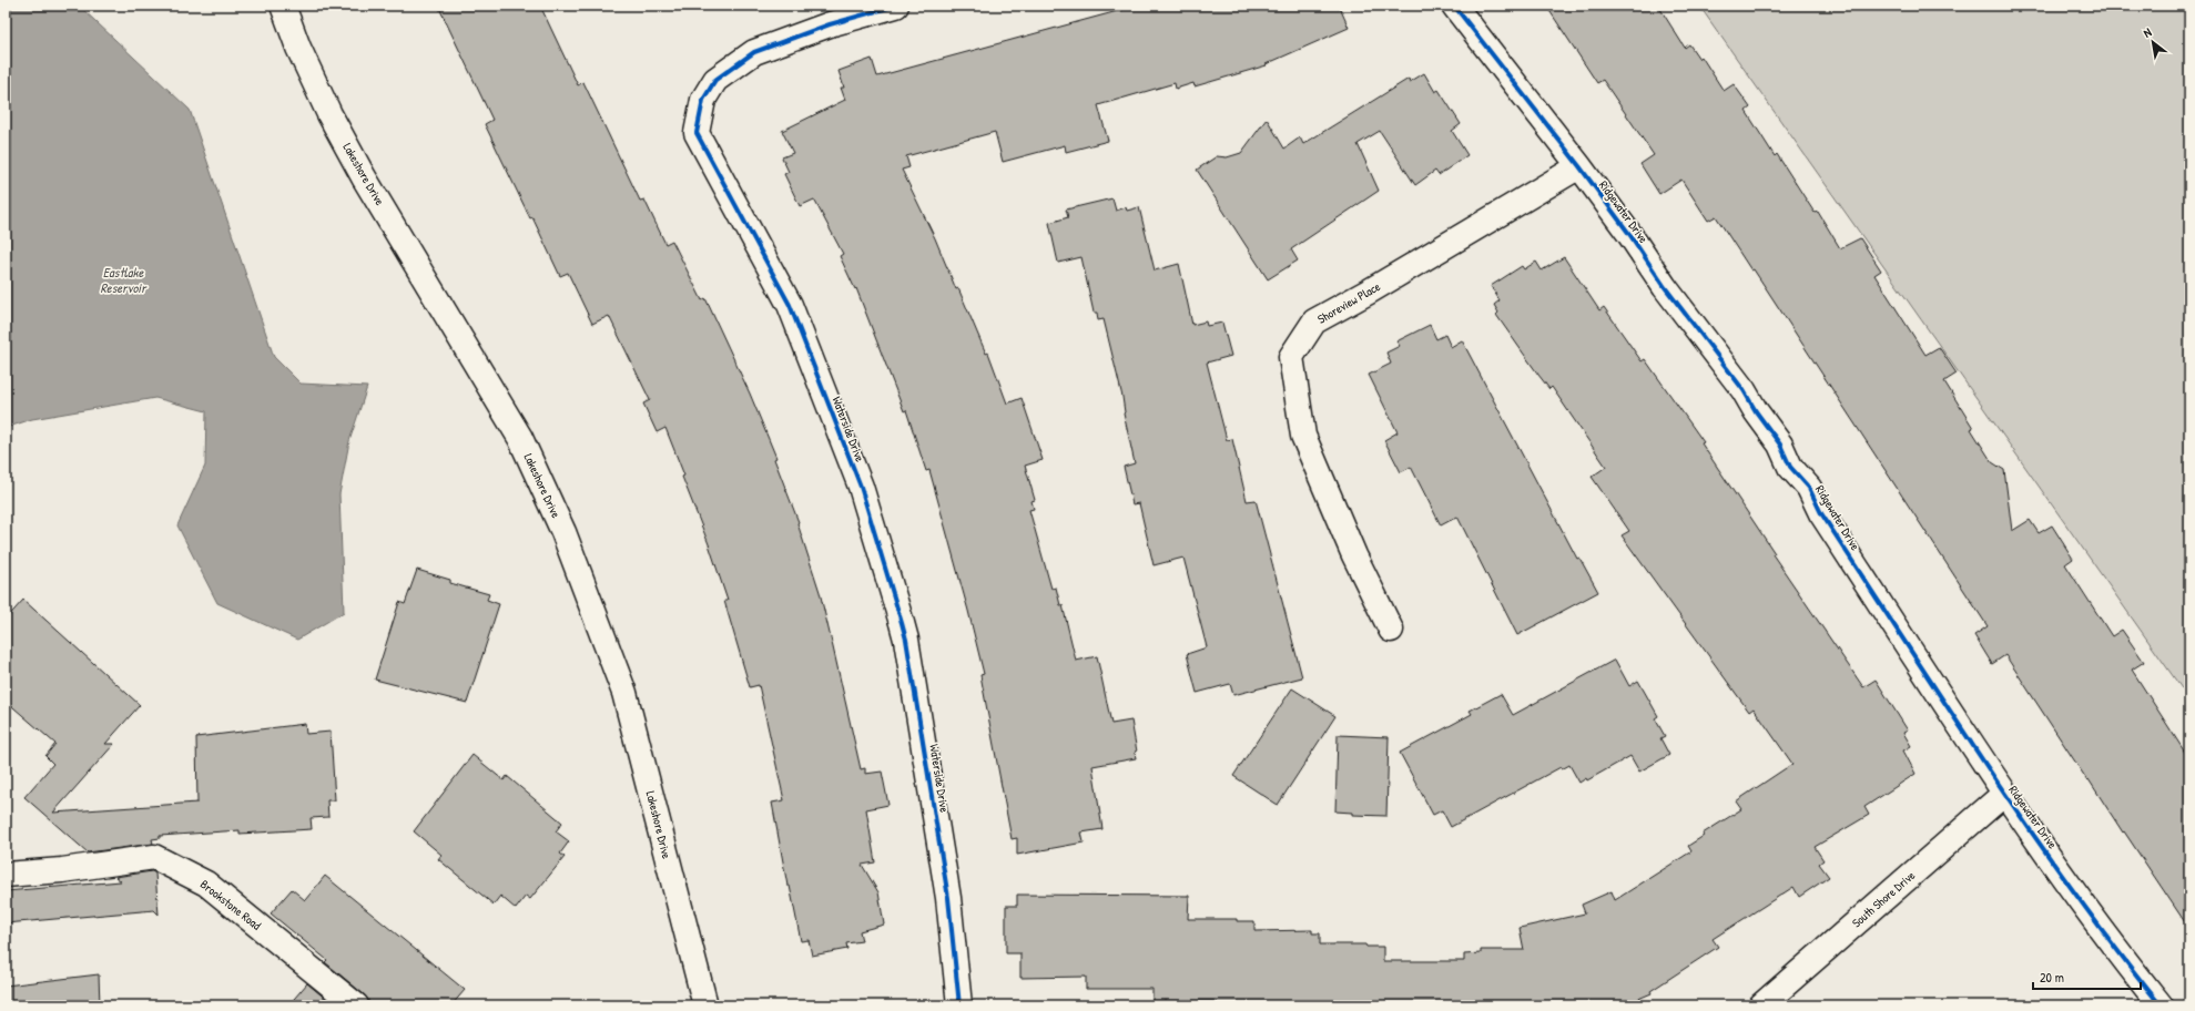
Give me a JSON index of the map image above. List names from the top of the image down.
{
  "streets": {
    "street": [
      "Lakeshore Drive",
      "Ridgewater Drive",
      "Shoreview Place",
      "Waterside Drive",
      "South Shore Drive",
      "Brookstone Road"
    ]
  },
  "crossings": [
    ["Ridgewater Drive", "Shoreview Place"],
    ["Ridgewater Drive", "South Shore Drive"]
  ],
  "water": ["Eastlake Reservoir"],
  "scale_bar": "20 m",
  "north": "top left"
}
